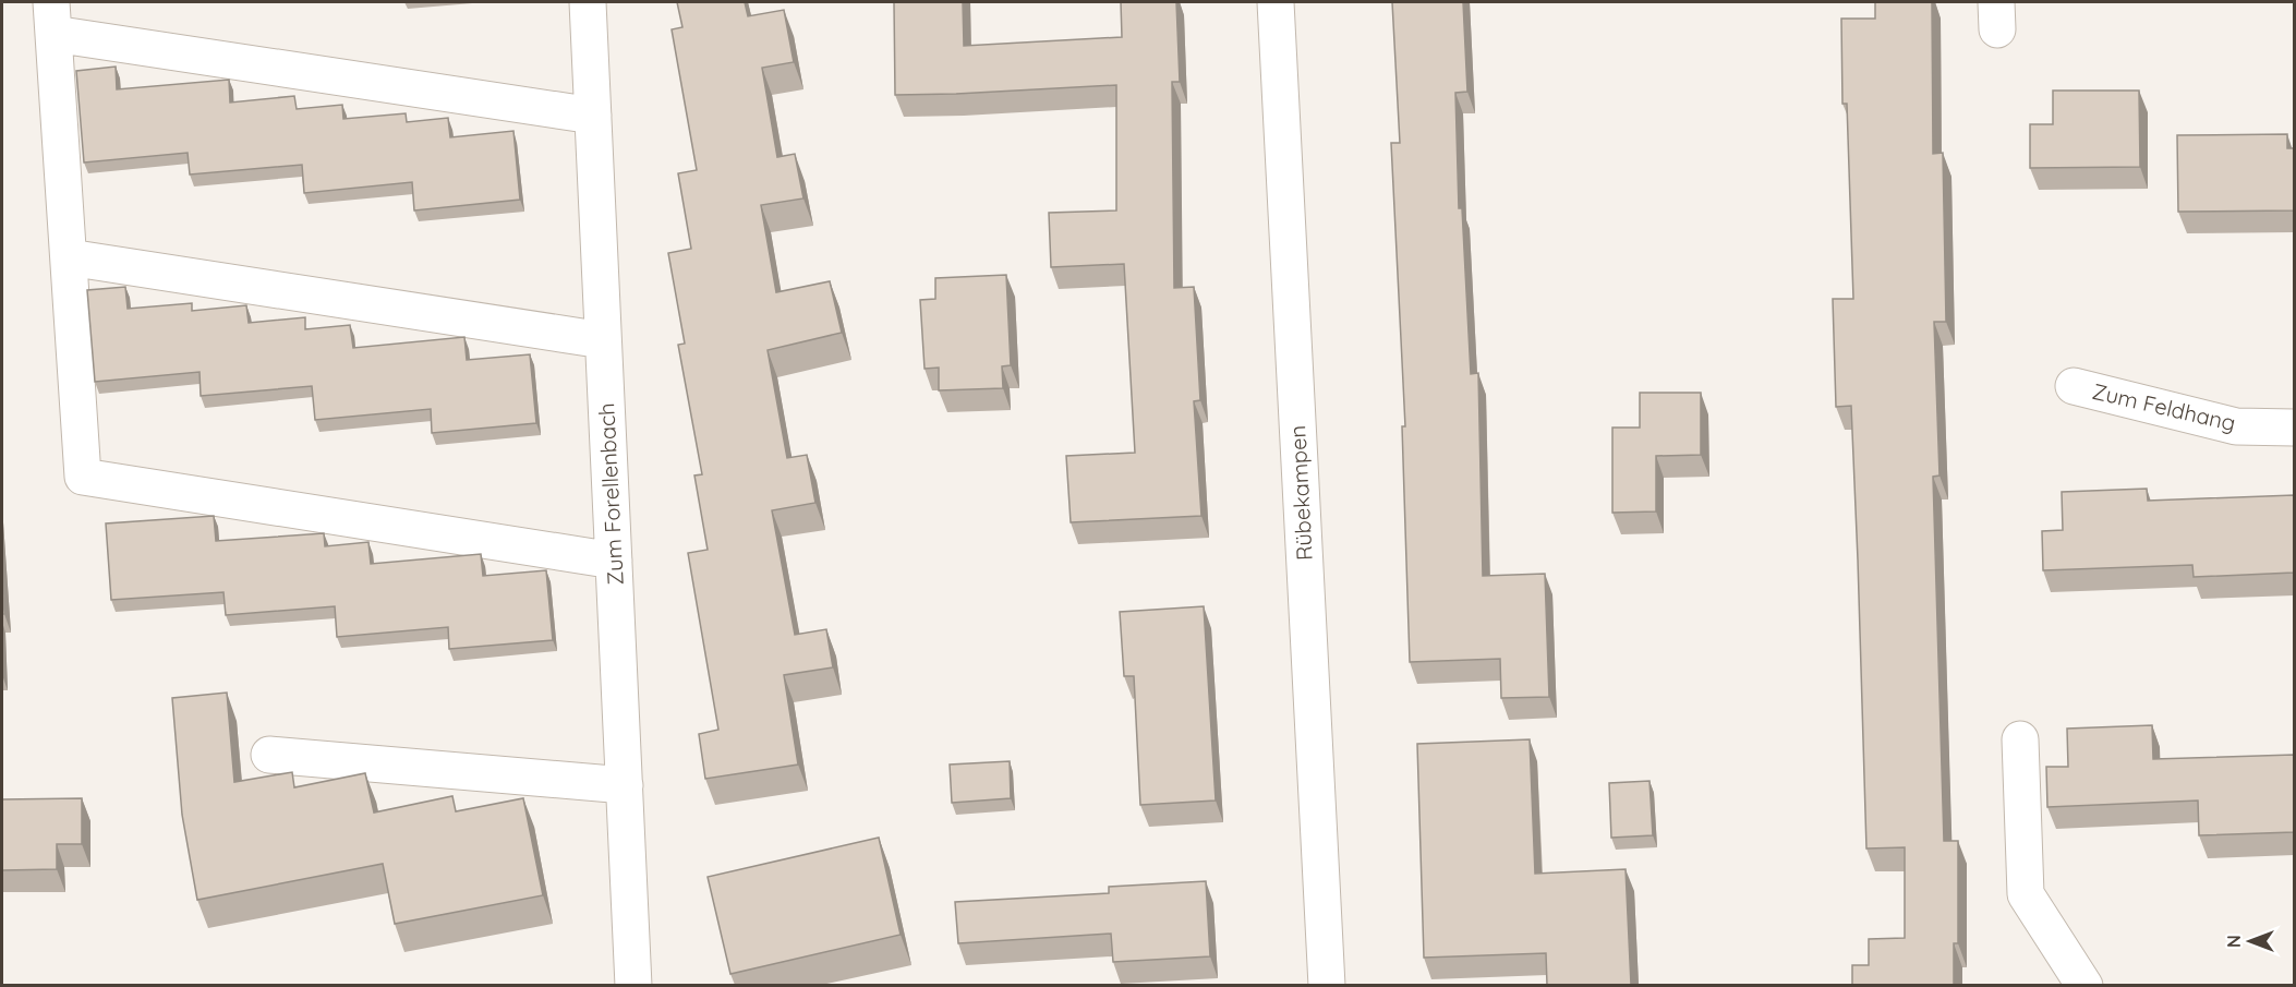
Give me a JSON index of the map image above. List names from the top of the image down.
{
  "streets": {
    "street": ["Zum Feldhang", "Rübekampen", "Zum Forellenbach"]
  },
  "north": "left"
}
